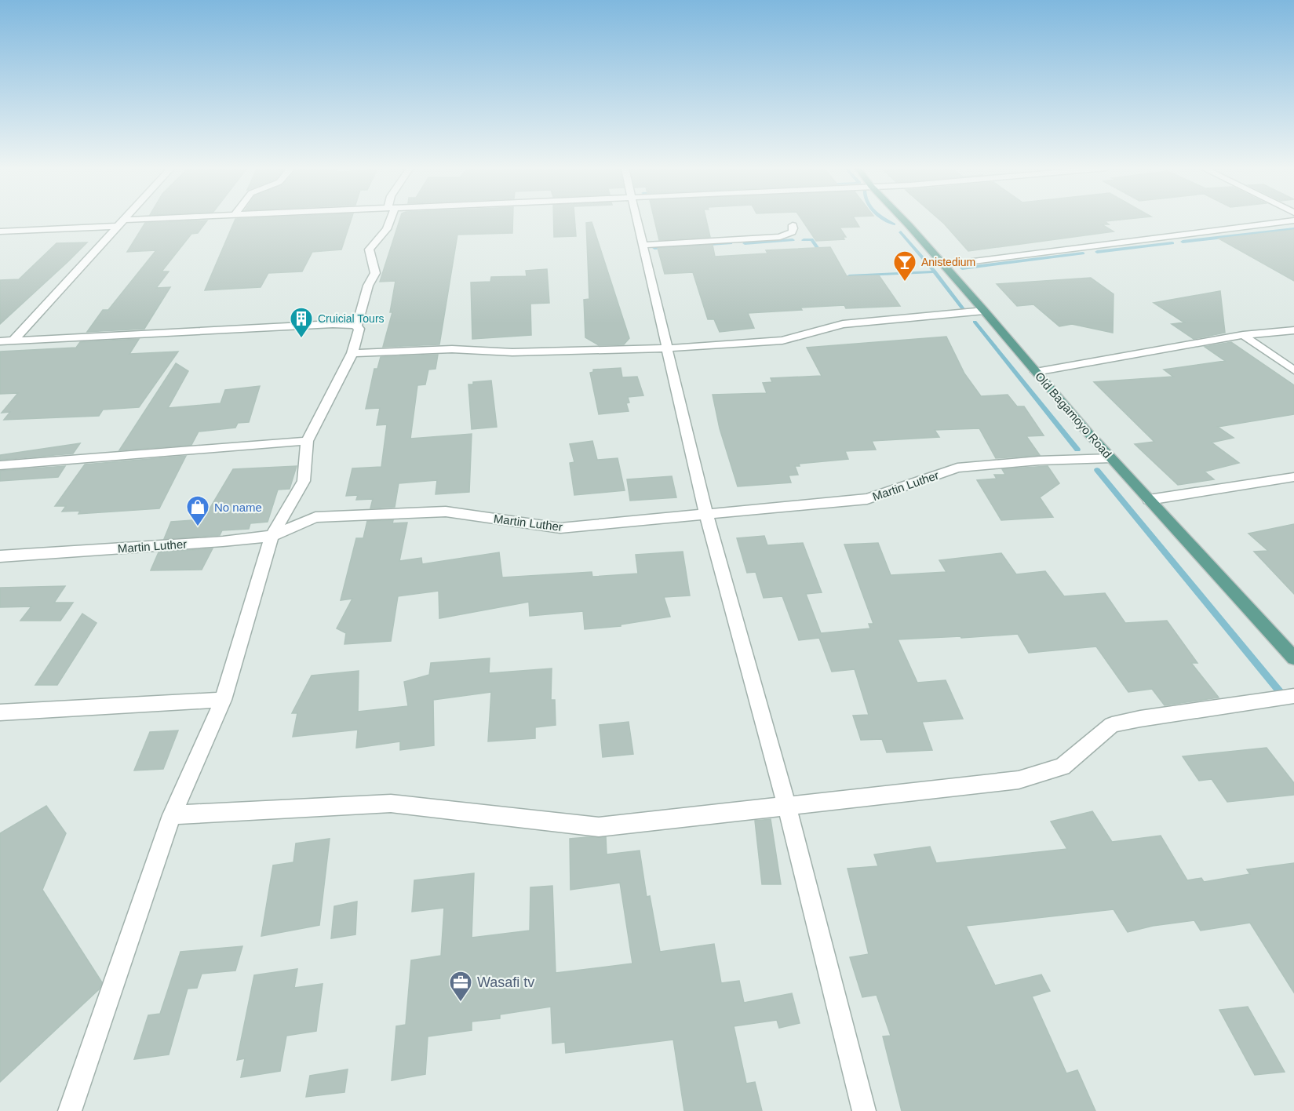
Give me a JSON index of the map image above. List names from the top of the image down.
{
  "streets": {
    "main road": ["Old Bagamoyo Road"],
    "street": ["Martin Luther"]
  },
  "crossings": [
    ["Old Bagamoyo Road", "Martin Luther"]
  ],
  "places": {
    "bar": ["Anistedium"],
    "building": ["Cruicial Tours"],
    "shop": ["No name"],
    "office": ["Wasafi tv"]
  }
}
